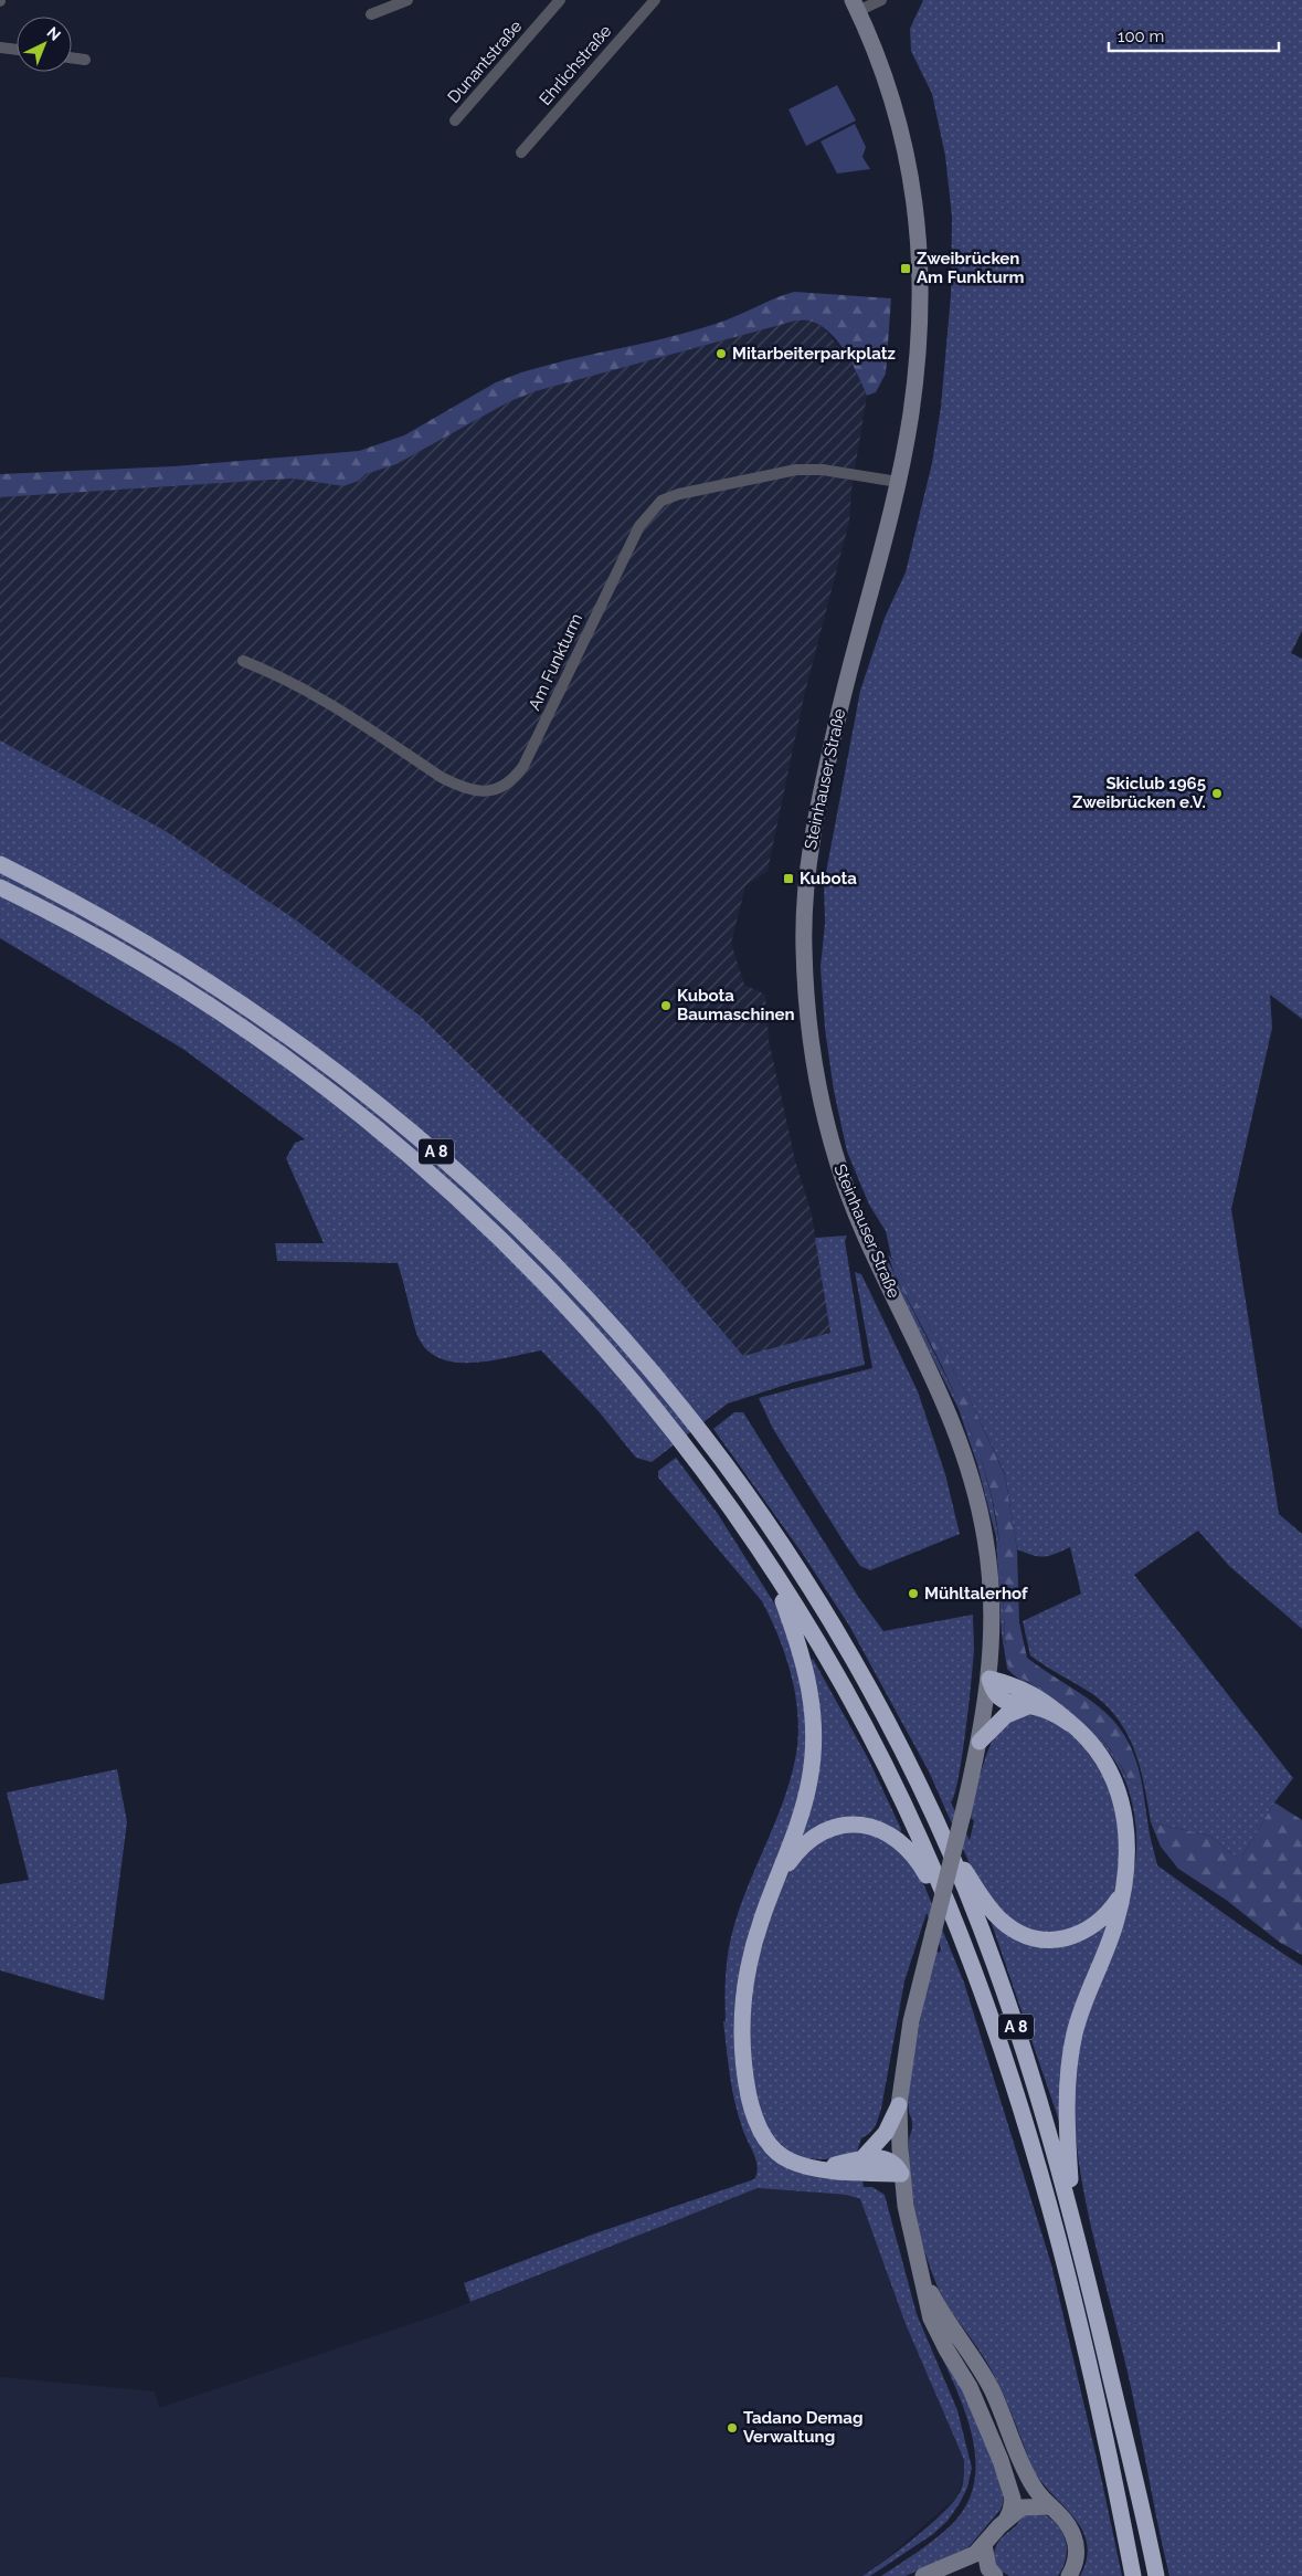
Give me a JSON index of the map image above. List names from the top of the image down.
{
  "streets": {
    "highway": ["A 8"],
    "main road": ["Steinhauser Straße"],
    "street": ["Dunantstraße", "Ehrlichstraße", "Am Funkturm"]
  },
  "crossings": [
    ["Am Funkturm", "Steinhauser Straße"]
  ],
  "places": {
    "transit": ["Zweibrücken Am Funkturm", "Kubota"],
    "other": [
      "Mitarbeiterparkplatz",
      "Skiclub 1965 Zweibrücken e.V.",
      "Kubota Baumaschinen",
      "Mühltalerhof",
      "Tadano Demag Verwaltung"
    ]
  },
  "scale_bar": "100 m",
  "north": "top right"
}
